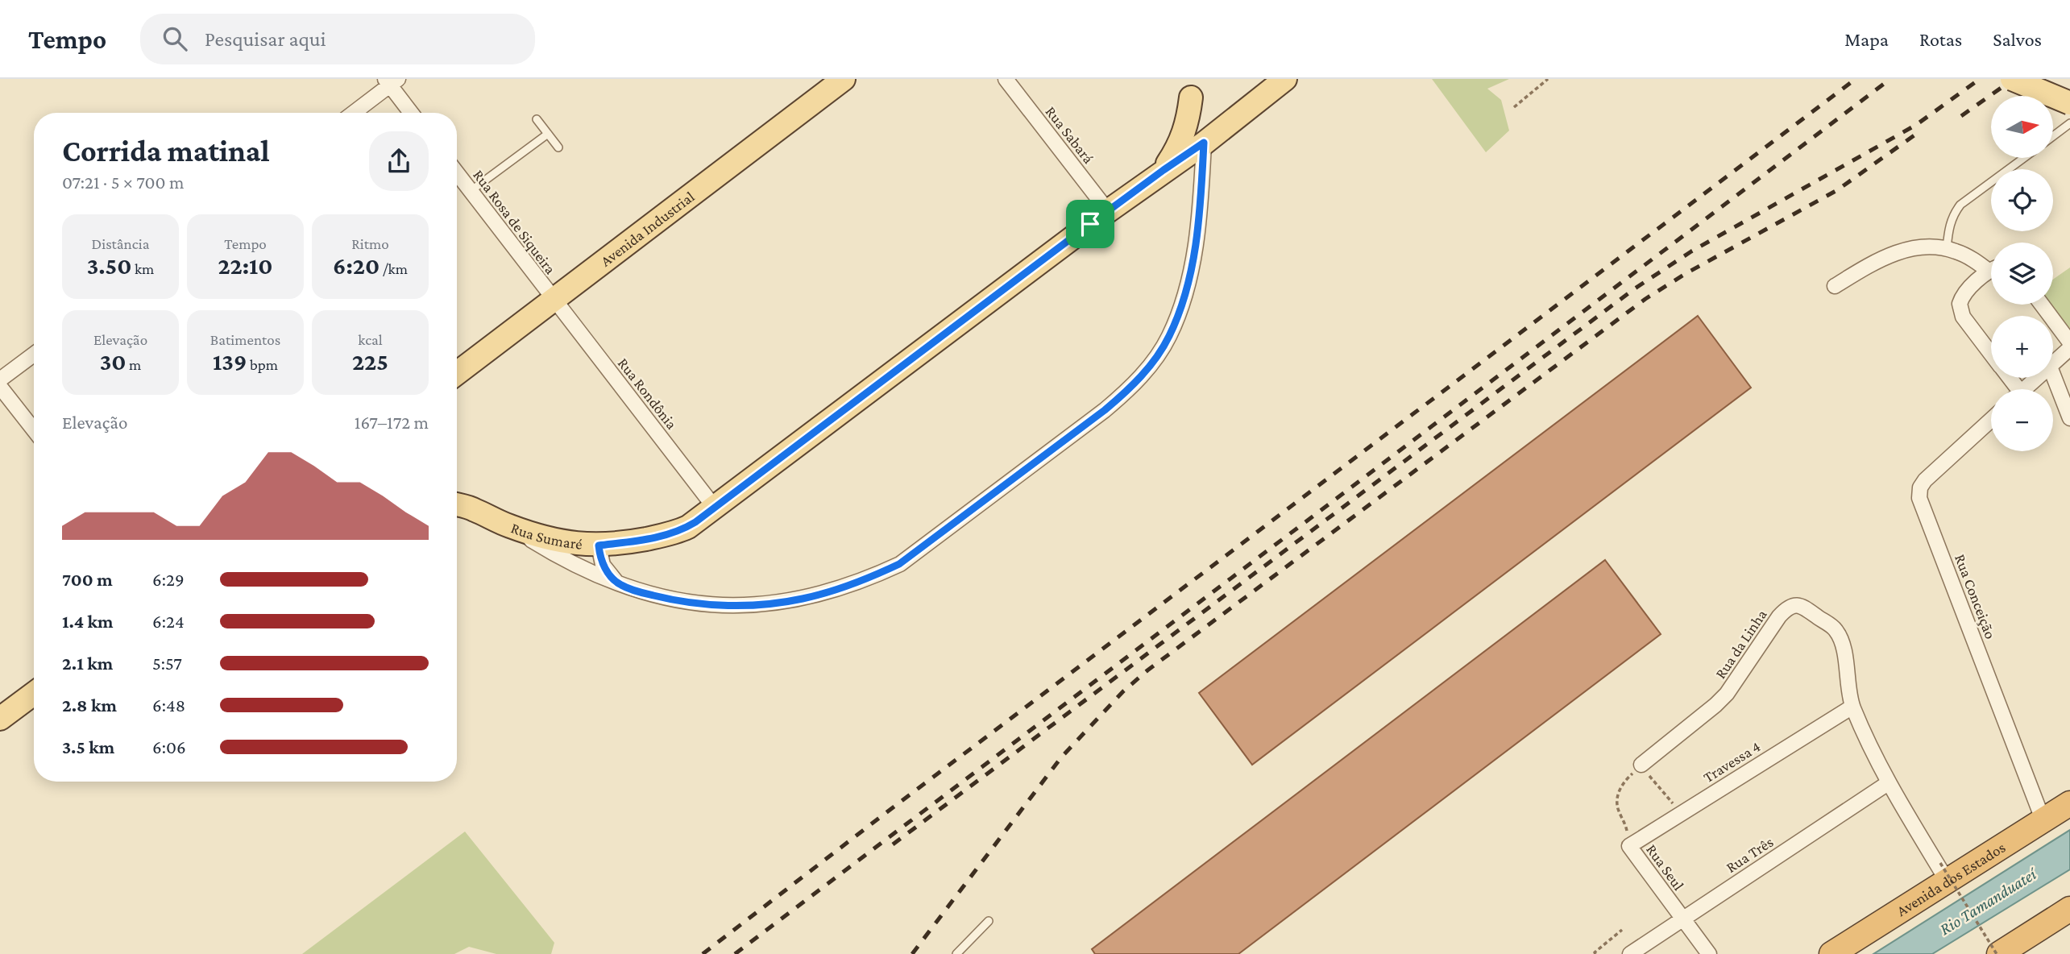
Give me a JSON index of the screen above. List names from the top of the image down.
{
  "streets": {
    "highway": ["Avenida dos Estados"],
    "main road": ["Avenida Industrial", "Rua Sumaré"],
    "street": [
      "Rua Sabará",
      "Rua Rosa de Siqueira",
      "Rua Rondônia",
      "Rua Conceição",
      "Rua da Linha",
      "Travessa 4",
      "Rua Três",
      "Rua Seul"
    ]
  },
  "crossings": [
    ["Rua Sabará", "Rua Sumaré"],
    ["Rua Rosa de Siqueira", "Avenida Industrial"],
    ["Rua Rosa de Siqueira", "Rua Rondônia"],
    ["Avenida Industrial", "Rua Rondônia"],
    ["Rua Rondônia", "Rua Sumaré"],
    ["Rua Conceição", "Avenida dos Estados"],
    ["Rua da Linha", "Travessa 4"],
    ["Rua da Linha", "Rua Três"],
    ["Rua da Linha", "Rua Seul"],
    ["Rua da Linha", "Avenida dos Estados"],
    ["Travessa 4", "Rua Seul"],
    ["Rua Três", "Rua Seul"]
  ],
  "water": ["Rio Tamanduateí"],
  "north": "right",
  "page": {
    "header": "Tempo",
    "search": "Pesquisar aqui",
    "nav": ["Mapa", "Rotas", "Salvos"],
    "map_buttons": ["+", "−"],
    "heading": ["Corrida matinal", "07:21 · 5 × 700 m"],
    "stats": [
      ["Distância", "3.50 km"],
      ["Tempo", "22:10"],
      ["Ritmo", "6:20 /km"],
      ["Elevação", "30 m"],
      ["Batimentos", "139 bpm"],
      ["kcal", "225"]
    ],
    "chart": ["Elevação", "167–172 m"],
    "list": [
      {
        "name": "700 m",
        "note": "6:29"
      },
      {
        "name": "1.4 km",
        "note": "6:24"
      },
      {
        "name": "2.1 km",
        "note": "5:57"
      },
      {
        "name": "2.8 km",
        "note": "6:48"
      },
      {
        "name": "3.5 km",
        "note": "6:06"
      }
    ]
  }
}
